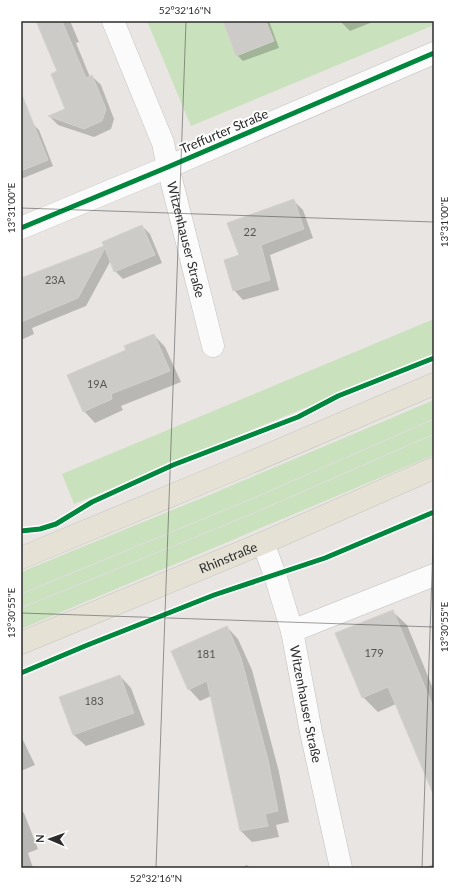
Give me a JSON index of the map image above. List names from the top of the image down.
{
  "streets": {
    "main road": ["Rhinstraße"],
    "street": ["Treffurter Straße", "Witzenhauser Straße"]
  },
  "crossings": [
    ["Treffurter Straße", "Witzenhauser Straße"],
    ["Witzenhauser Straße", "Rhinstraße"]
  ],
  "house_numbers": [
    "22",
    "23A",
    "19A",
    "179",
    "181",
    "183"
  ],
  "north": "left",
  "coordinates": ["52°32'16\"N", "13°31'00\"E", "13°30'55\"E"]
}
